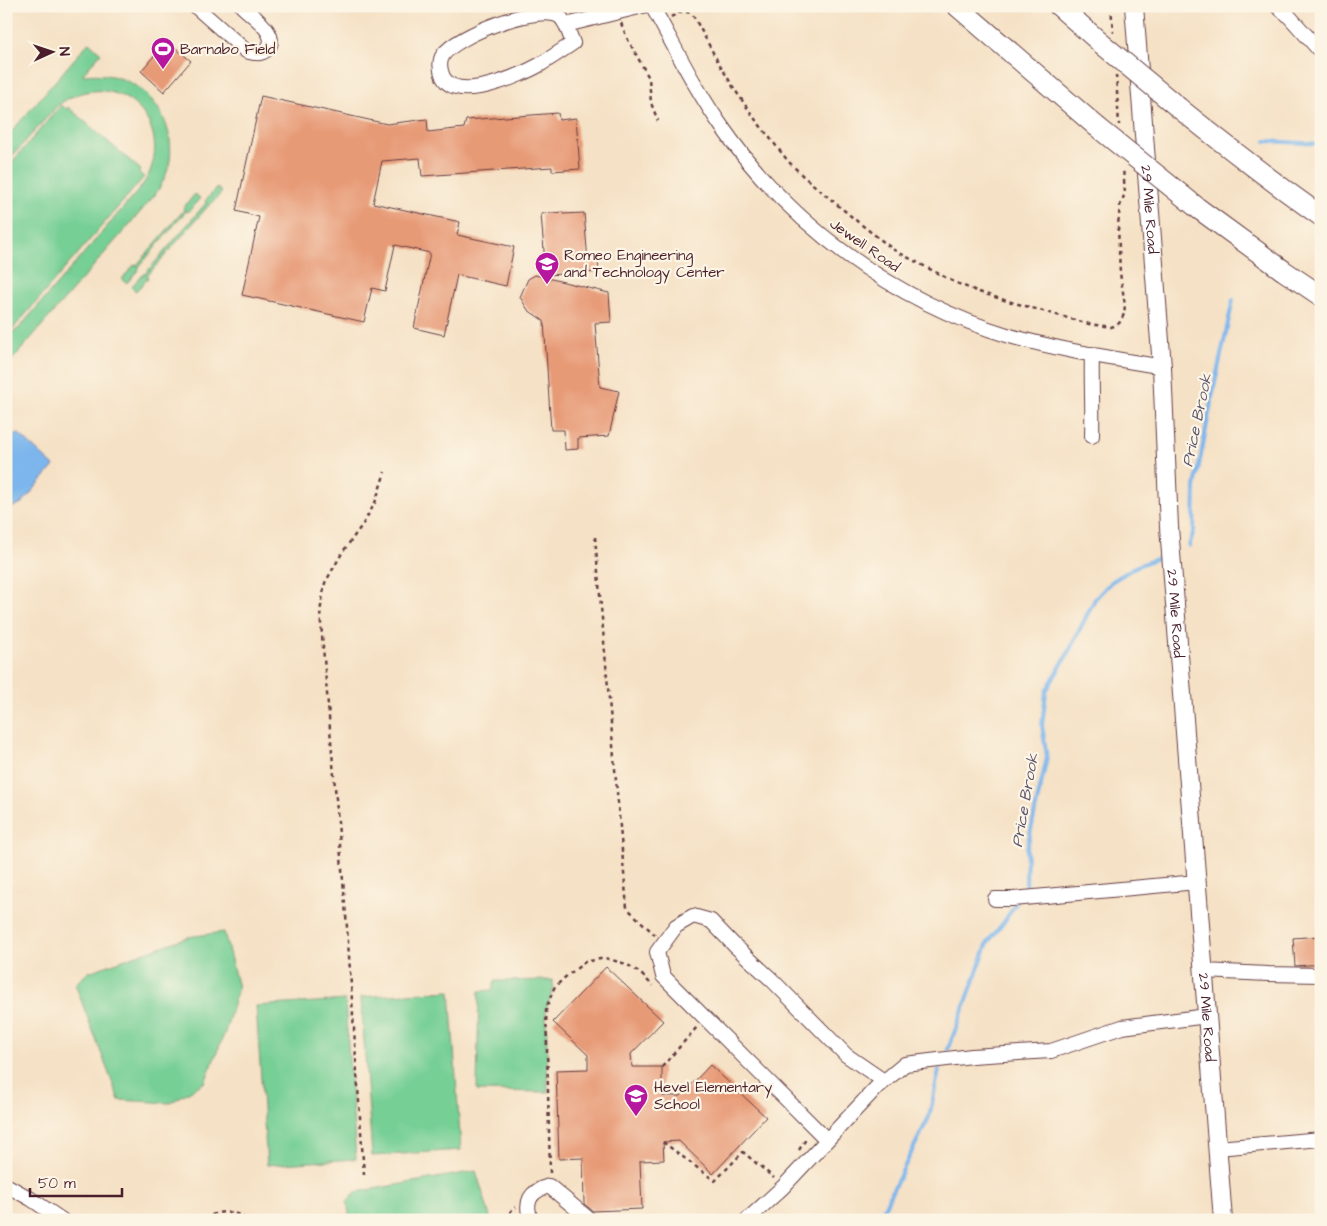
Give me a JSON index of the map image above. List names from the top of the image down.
{
  "streets": {
    "main road": ["29 Mile Road"],
    "street": ["Jewell Road"]
  },
  "crossings": [
    ["29 Mile Road", "Jewell Road"]
  ],
  "water": ["Price Brook"],
  "places": {
    "sports": ["Barnabo Field"],
    "school or university": ["Romeo Engineering and Technology Center", "Hevel Elementary School"]
  },
  "scale_bar": "50 m",
  "north": "right"
}
